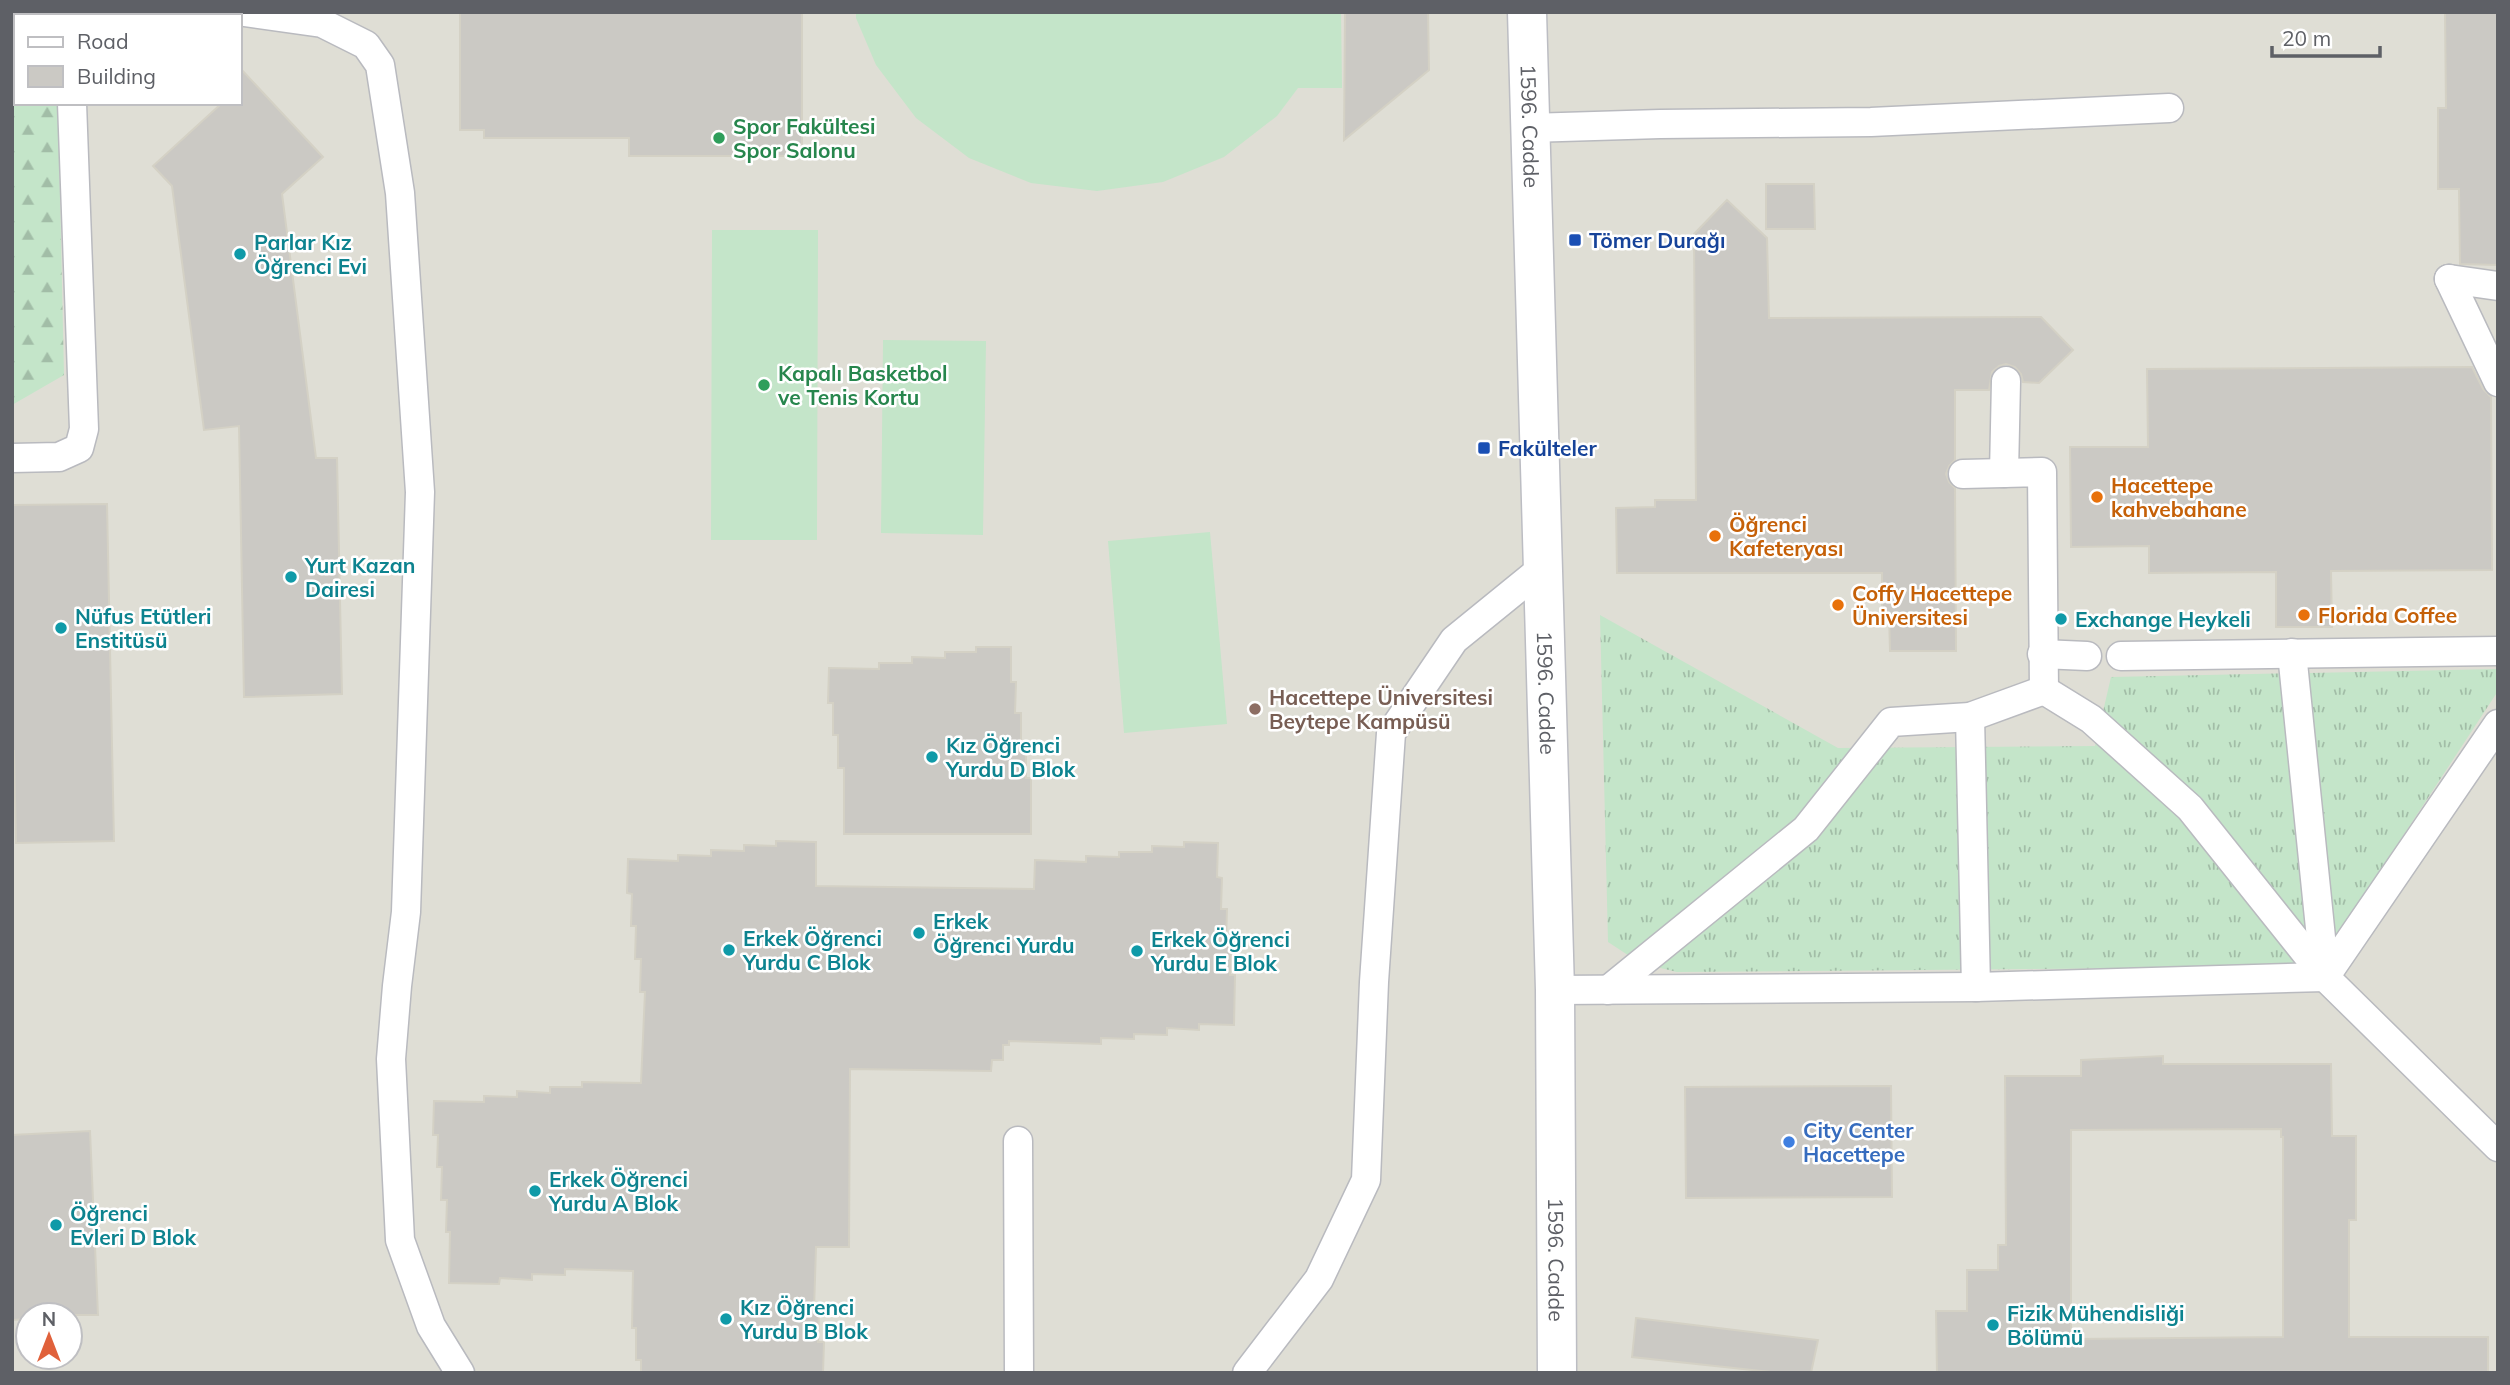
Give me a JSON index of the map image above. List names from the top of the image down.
{
  "streets": {
    "street": ["1596. Cadde"]
  },
  "places": {
    "other": [
      "Spor Fakültesi Spor Salonu",
      "Parlar Kız Öğrenci Evi",
      "Kapalı Basketbol ve Tenis Kortu",
      "Hacettepe kahvebahane",
      "Öğrenci Kafeteryası",
      "Yurt Kazan Dairesi",
      "Coffy Hacettepe Üniversitesi",
      "Florida Coffee",
      "Exchange Heykeli",
      "Nüfus Etütleri Enstitüsü",
      "Hacettepe Üniversitesi Beytepe Kampüsü",
      "Kız Öğrenci Yurdu D Blok",
      "Erkek Öğrenci Yurdu",
      "Erkek Öğrenci Yurdu C Blok",
      "Erkek Öğrenci Yurdu E Blok",
      "City Center Hacettepe",
      "Erkek Öğrenci Yurdu A Blok",
      "Öğrenci Evleri D Blok",
      "Kız Öğrenci Yurdu B Blok",
      "Fizik Mühendisliği Bölümü"
    ],
    "transit": ["Tömer Durağı", "Fakülteler"]
  },
  "legend": ["Road", "Building"],
  "scale_bar": "20 m",
  "north": "top"
}
